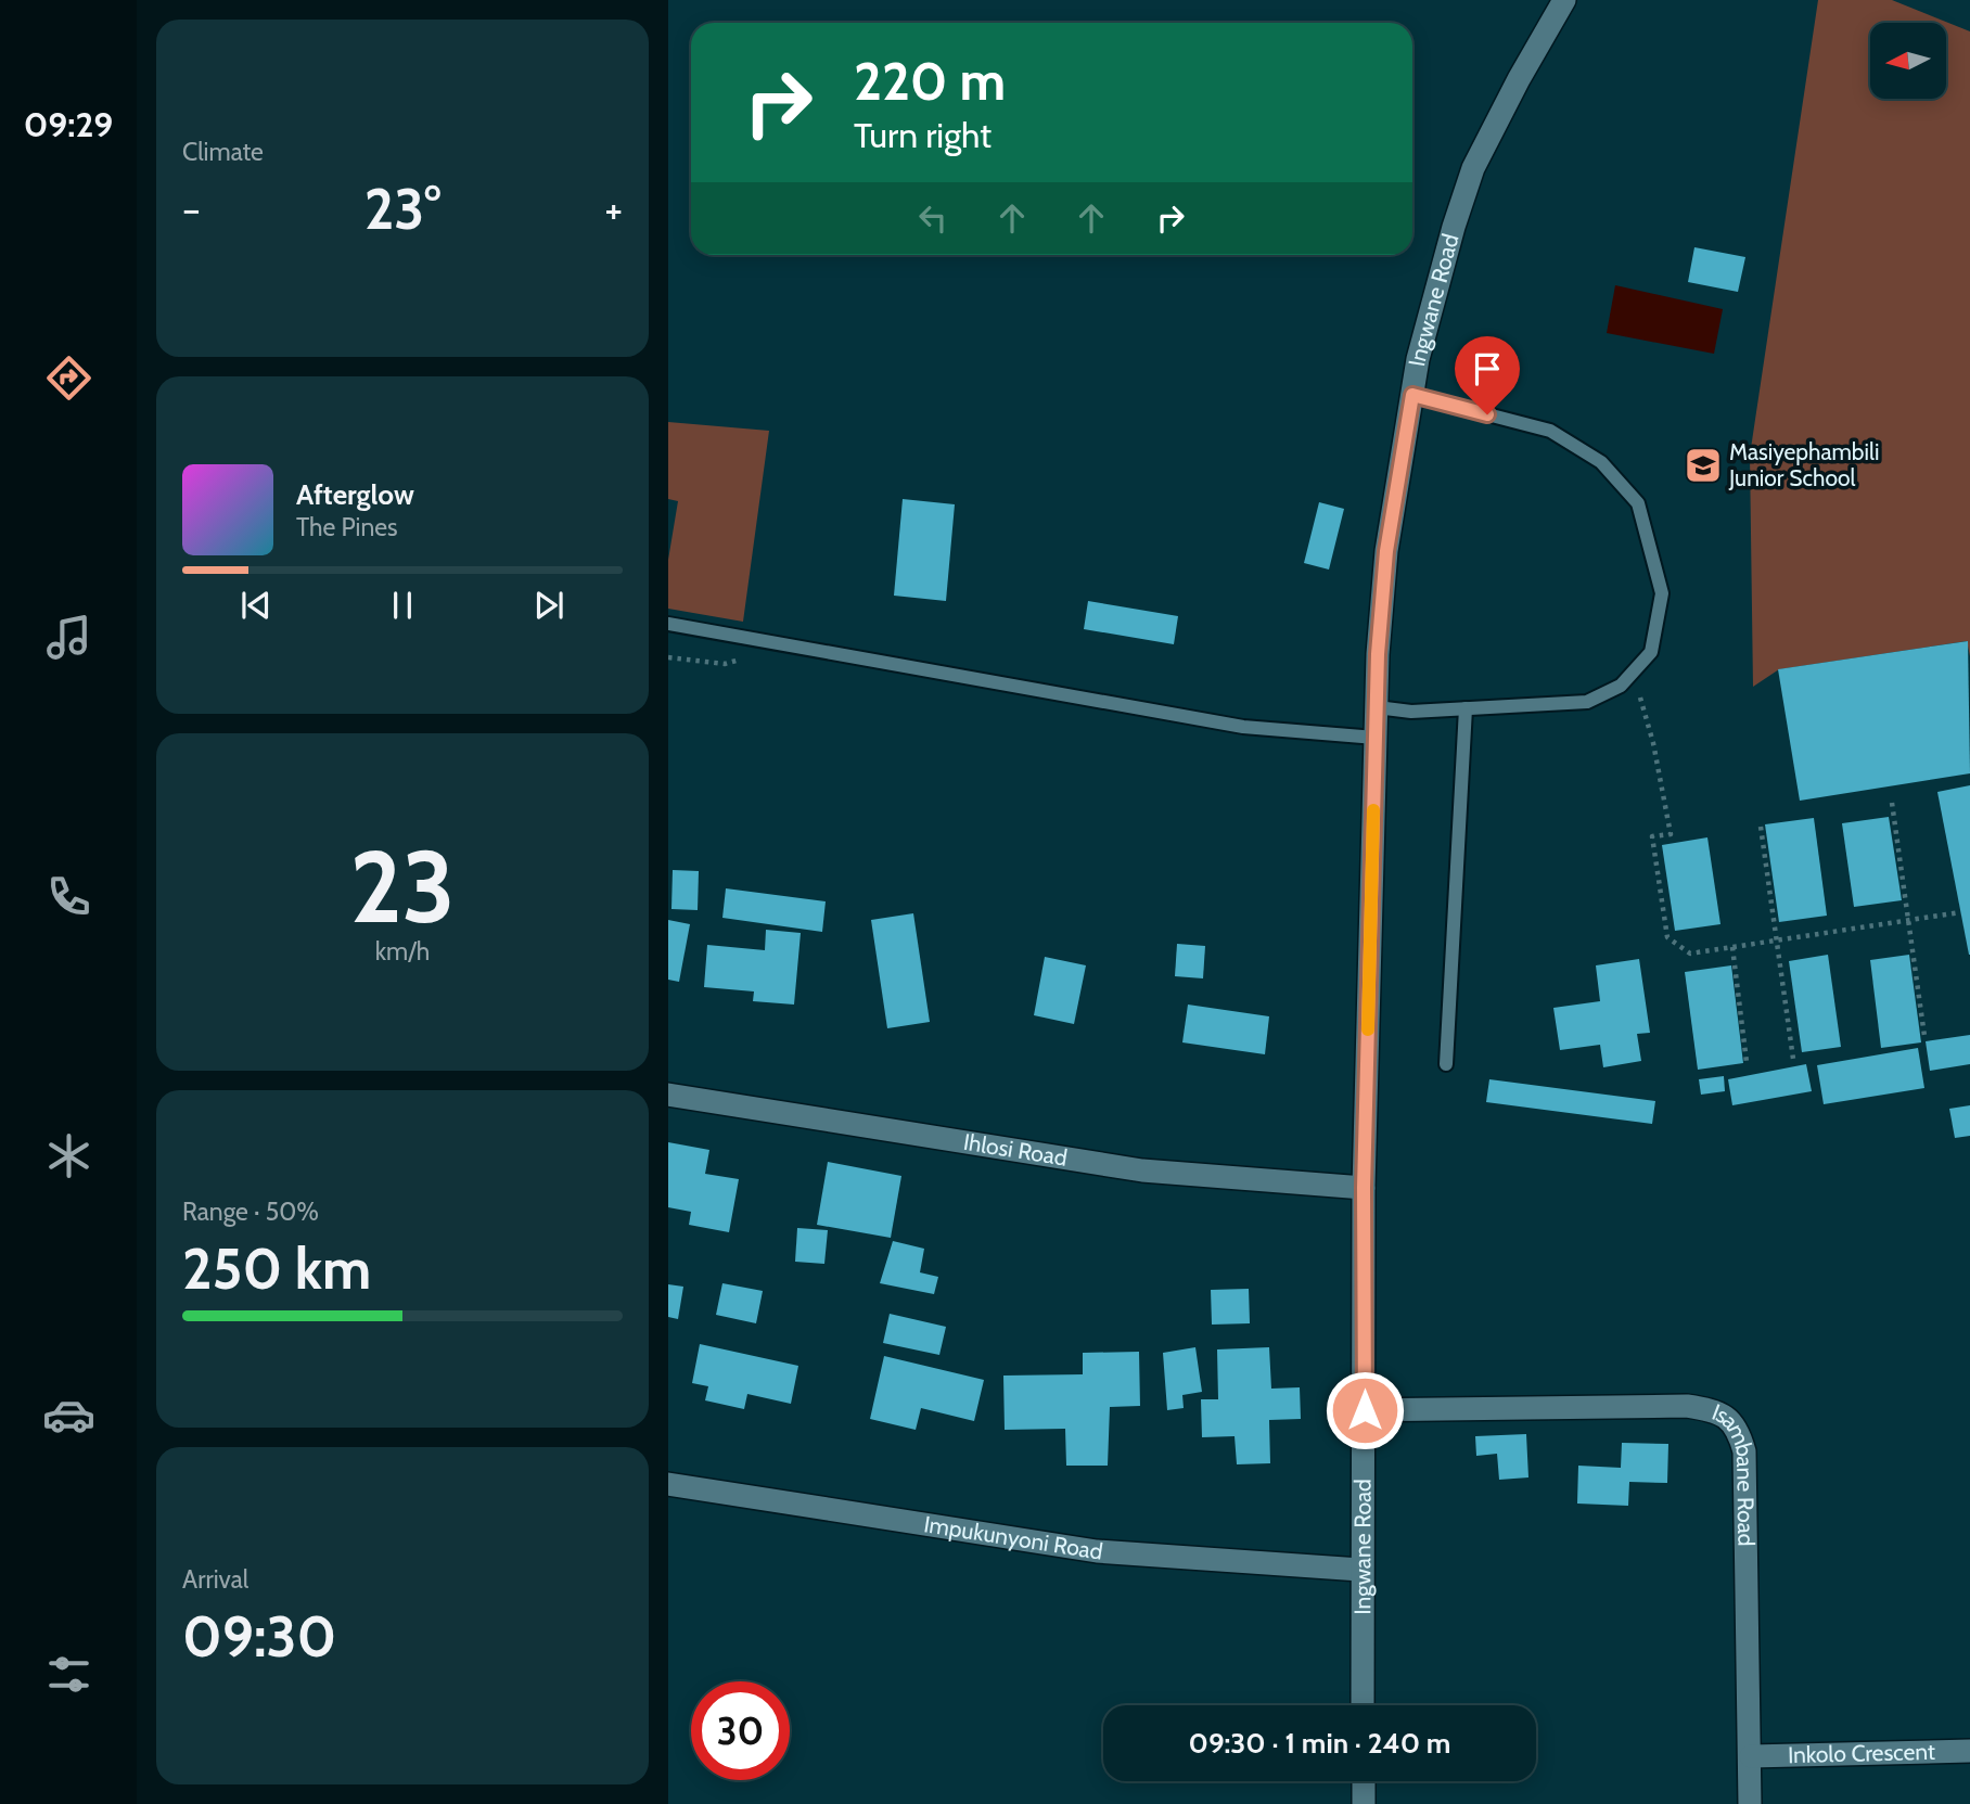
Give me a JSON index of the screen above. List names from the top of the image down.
{
  "streets": {
    "street": [
      "Ingwane Road",
      "Ihlosi Road",
      "Isambane Road",
      "Impukunyoni Road",
      "Inkolo Crescent"
    ]
  },
  "crossings": [
    ["Ingwane Road", "Ihlosi Road"],
    ["Ingwane Road", "Isambane Road"],
    ["Ingwane Road", "Impukunyoni Road"],
    ["Isambane Road", "Inkolo Crescent"]
  ],
  "places": {
    "school or university": ["Masiyephambili Junior School"]
  },
  "north": "left",
  "page": {
    "tabs": "09:29",
    "tile": [
      "Climate",
      ["23", "km/h"],
      ["Range · 50%", "250 km"],
      ["Arrival", "09:30"]
    ],
    "turn": ["220 m", "Turn right"],
    "heat": ["−", "23°", "+"],
    "song": ["Afterglow", "The Pines"],
    "limit": "30",
    "trip": "09:30 · 1 min · 240 m"
  }
}
